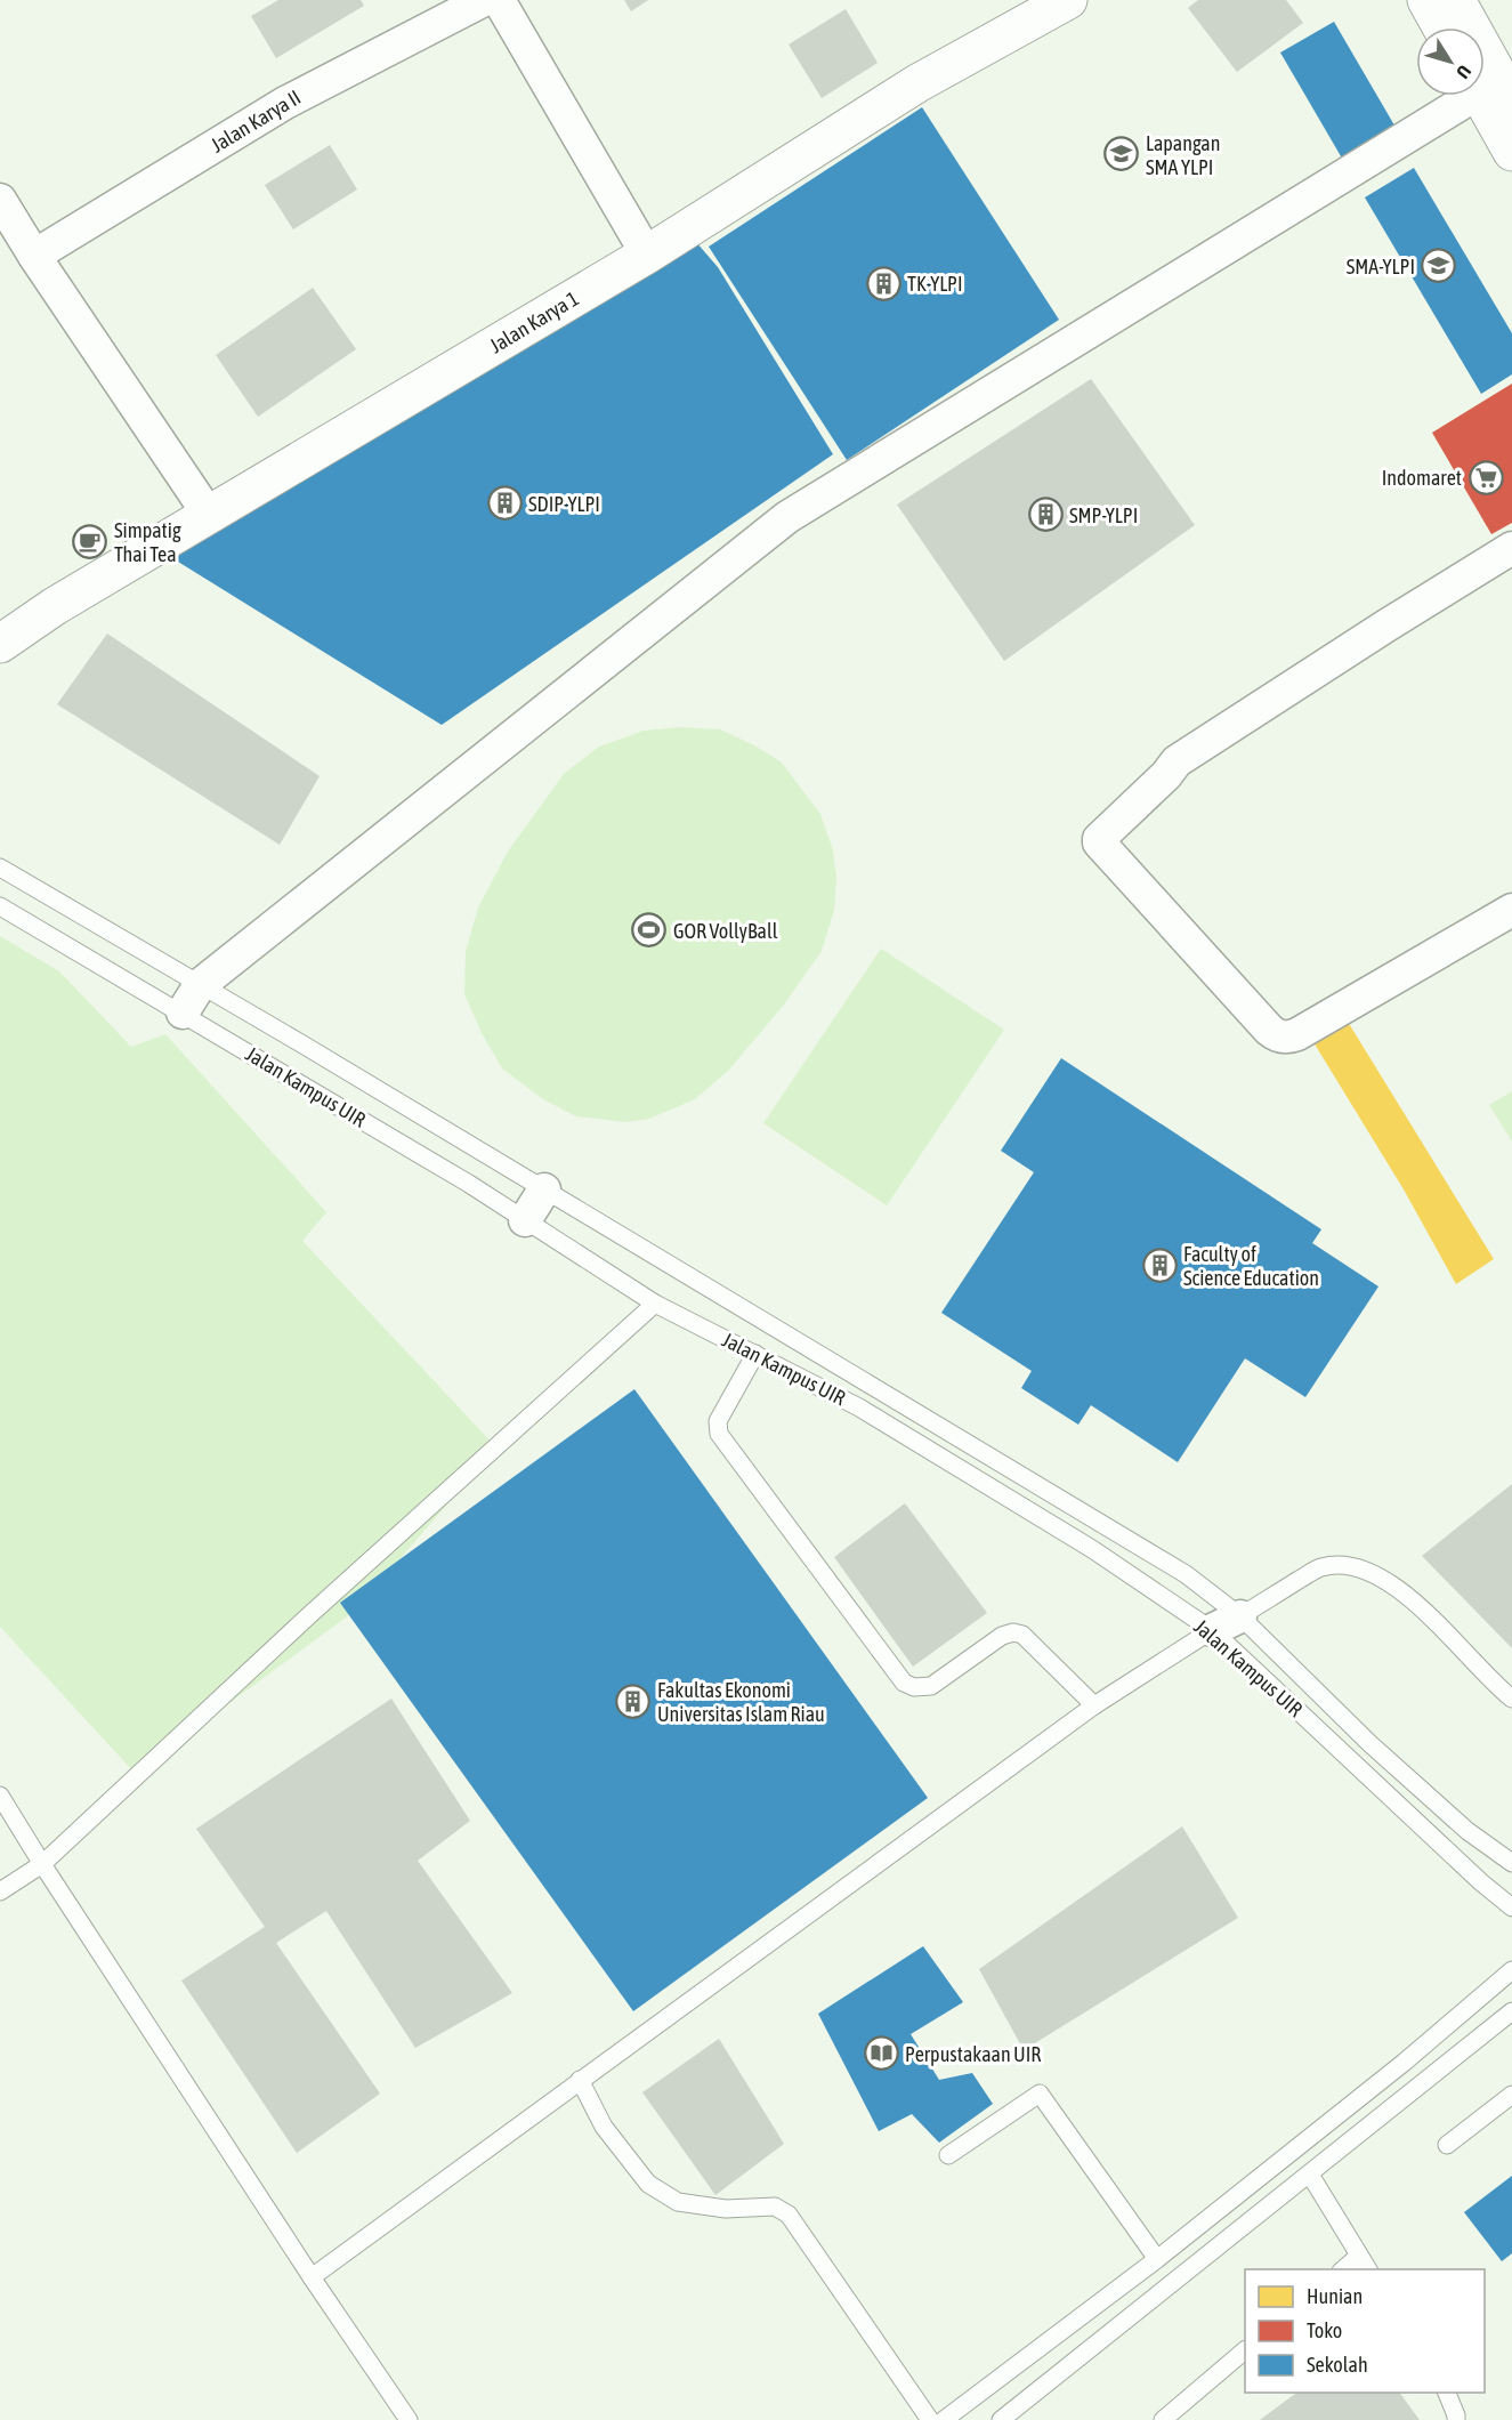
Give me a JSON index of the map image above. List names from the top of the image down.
{
  "streets": {
    "main road": ["Jalan Karya 1"],
    "street": ["Jalan Karya II"],
    "lane": ["Jalan Kampus UIR"]
  },
  "places": {
    "school or university": ["Lapangan SMA YLPI", "SMA-YLPI"],
    "building": [
      "TK-YLPI",
      "SDIP-YLPI",
      "SMP-YLPI",
      "Faculty of Science Education",
      "Fakultas Ekonomi Universitas Islam Riau"
    ],
    "supermarket": ["Indomaret"],
    "cafe": ["Simpatig Thai Tea"],
    "sports": ["GOR VollyBall"],
    "library": ["Perpustakaan UIR"]
  },
  "legend": ["Hunian", "Toko", "Sekolah"],
  "north": "bottom right"
}
